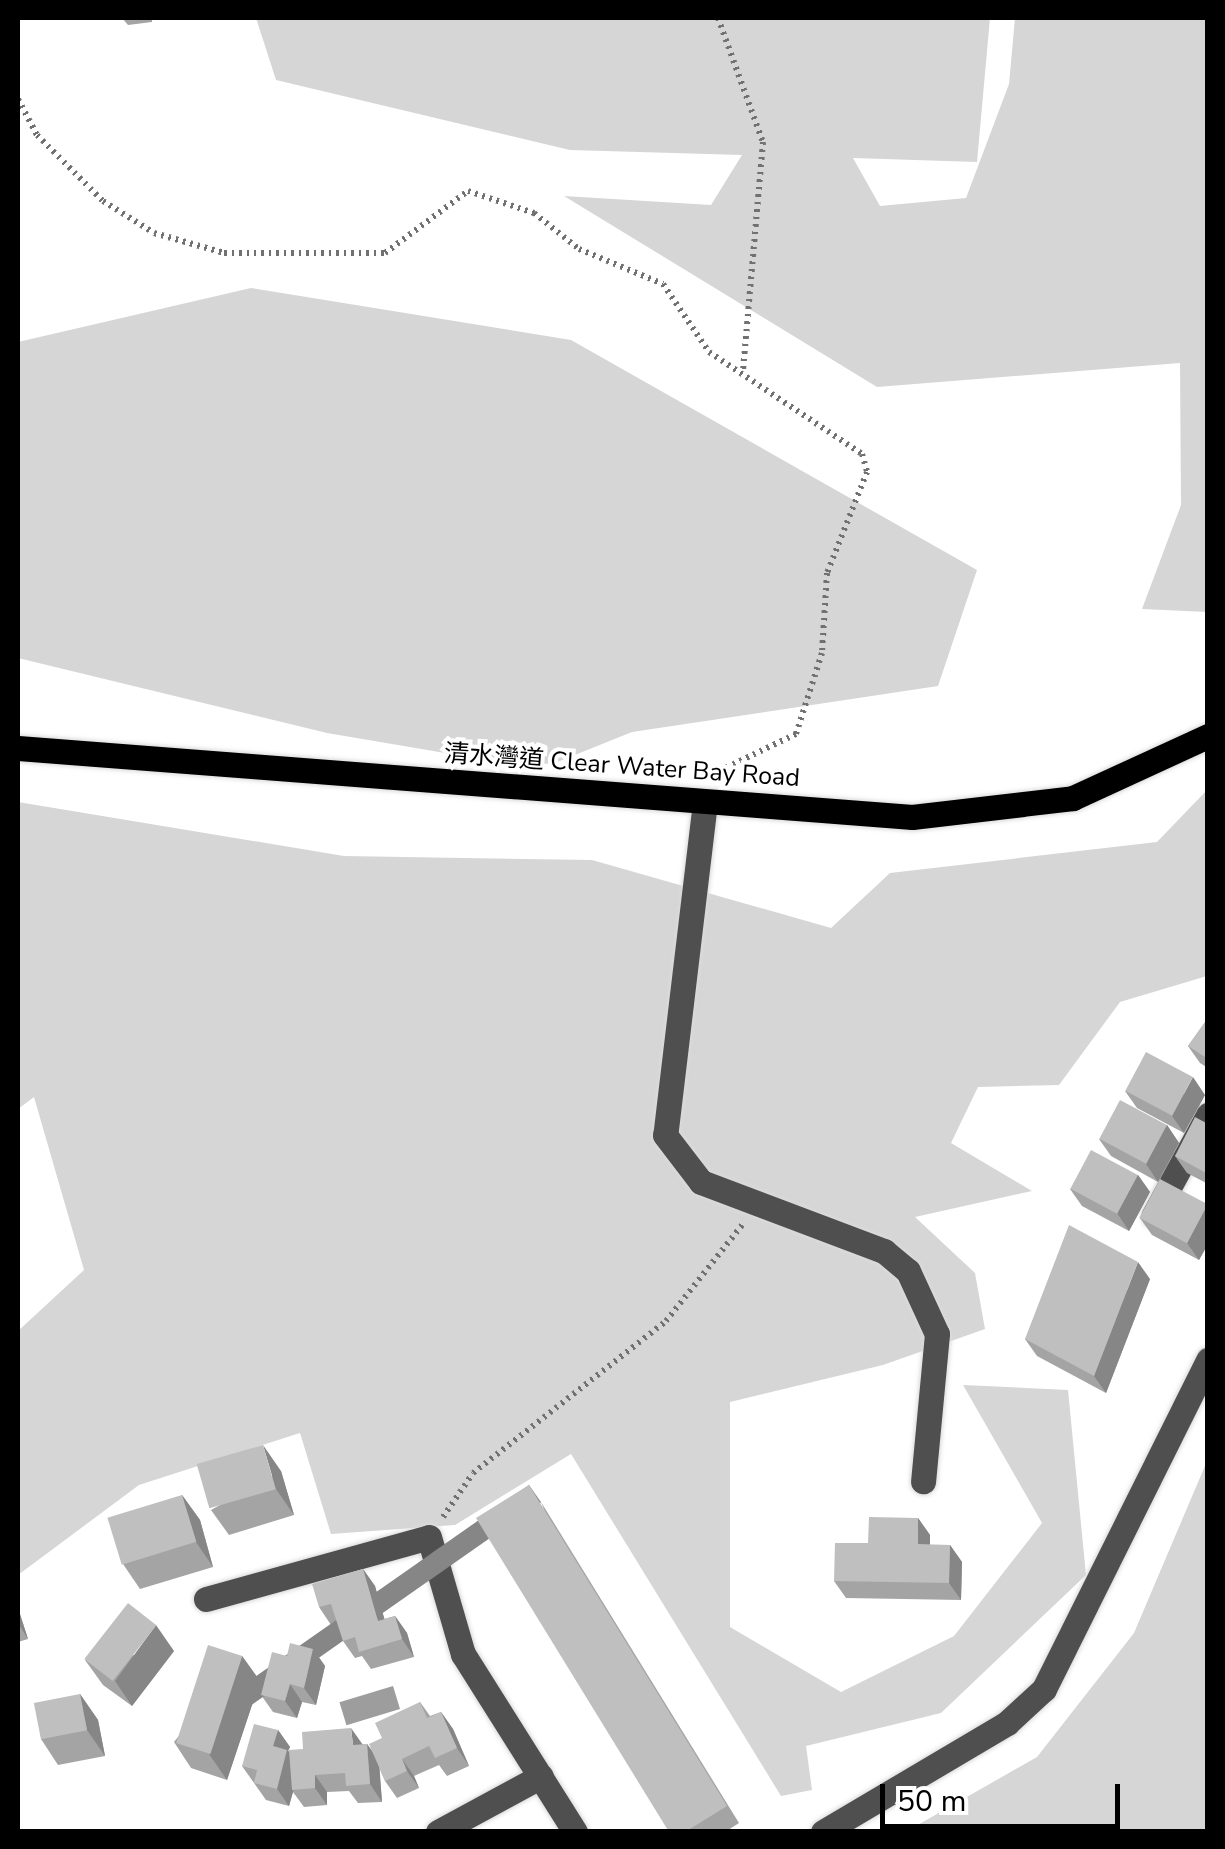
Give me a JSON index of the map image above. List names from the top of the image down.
{
  "streets": {
    "main road": ["清水灣道 Clear Water Bay Road"]
  },
  "scale_bar": "50 m"
}
